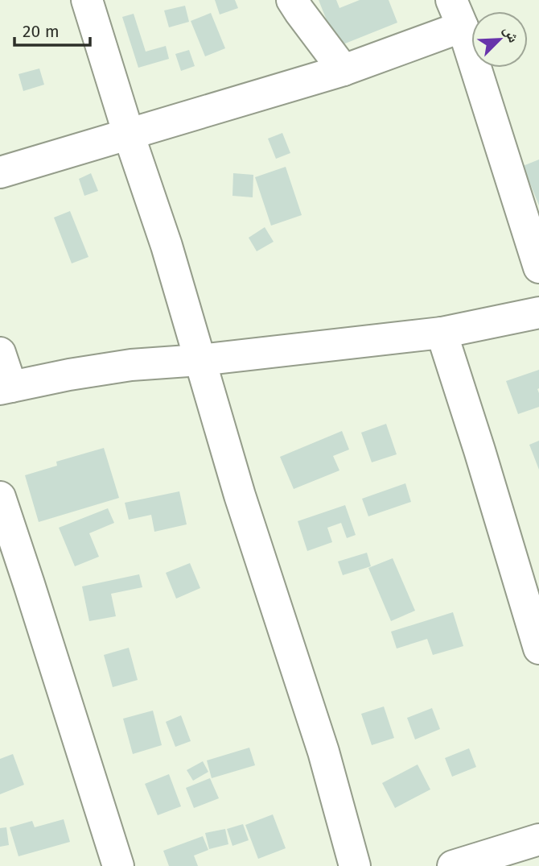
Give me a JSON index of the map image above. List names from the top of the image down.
{
  "scale_bar": "20 m",
  "north": "top right"
}
